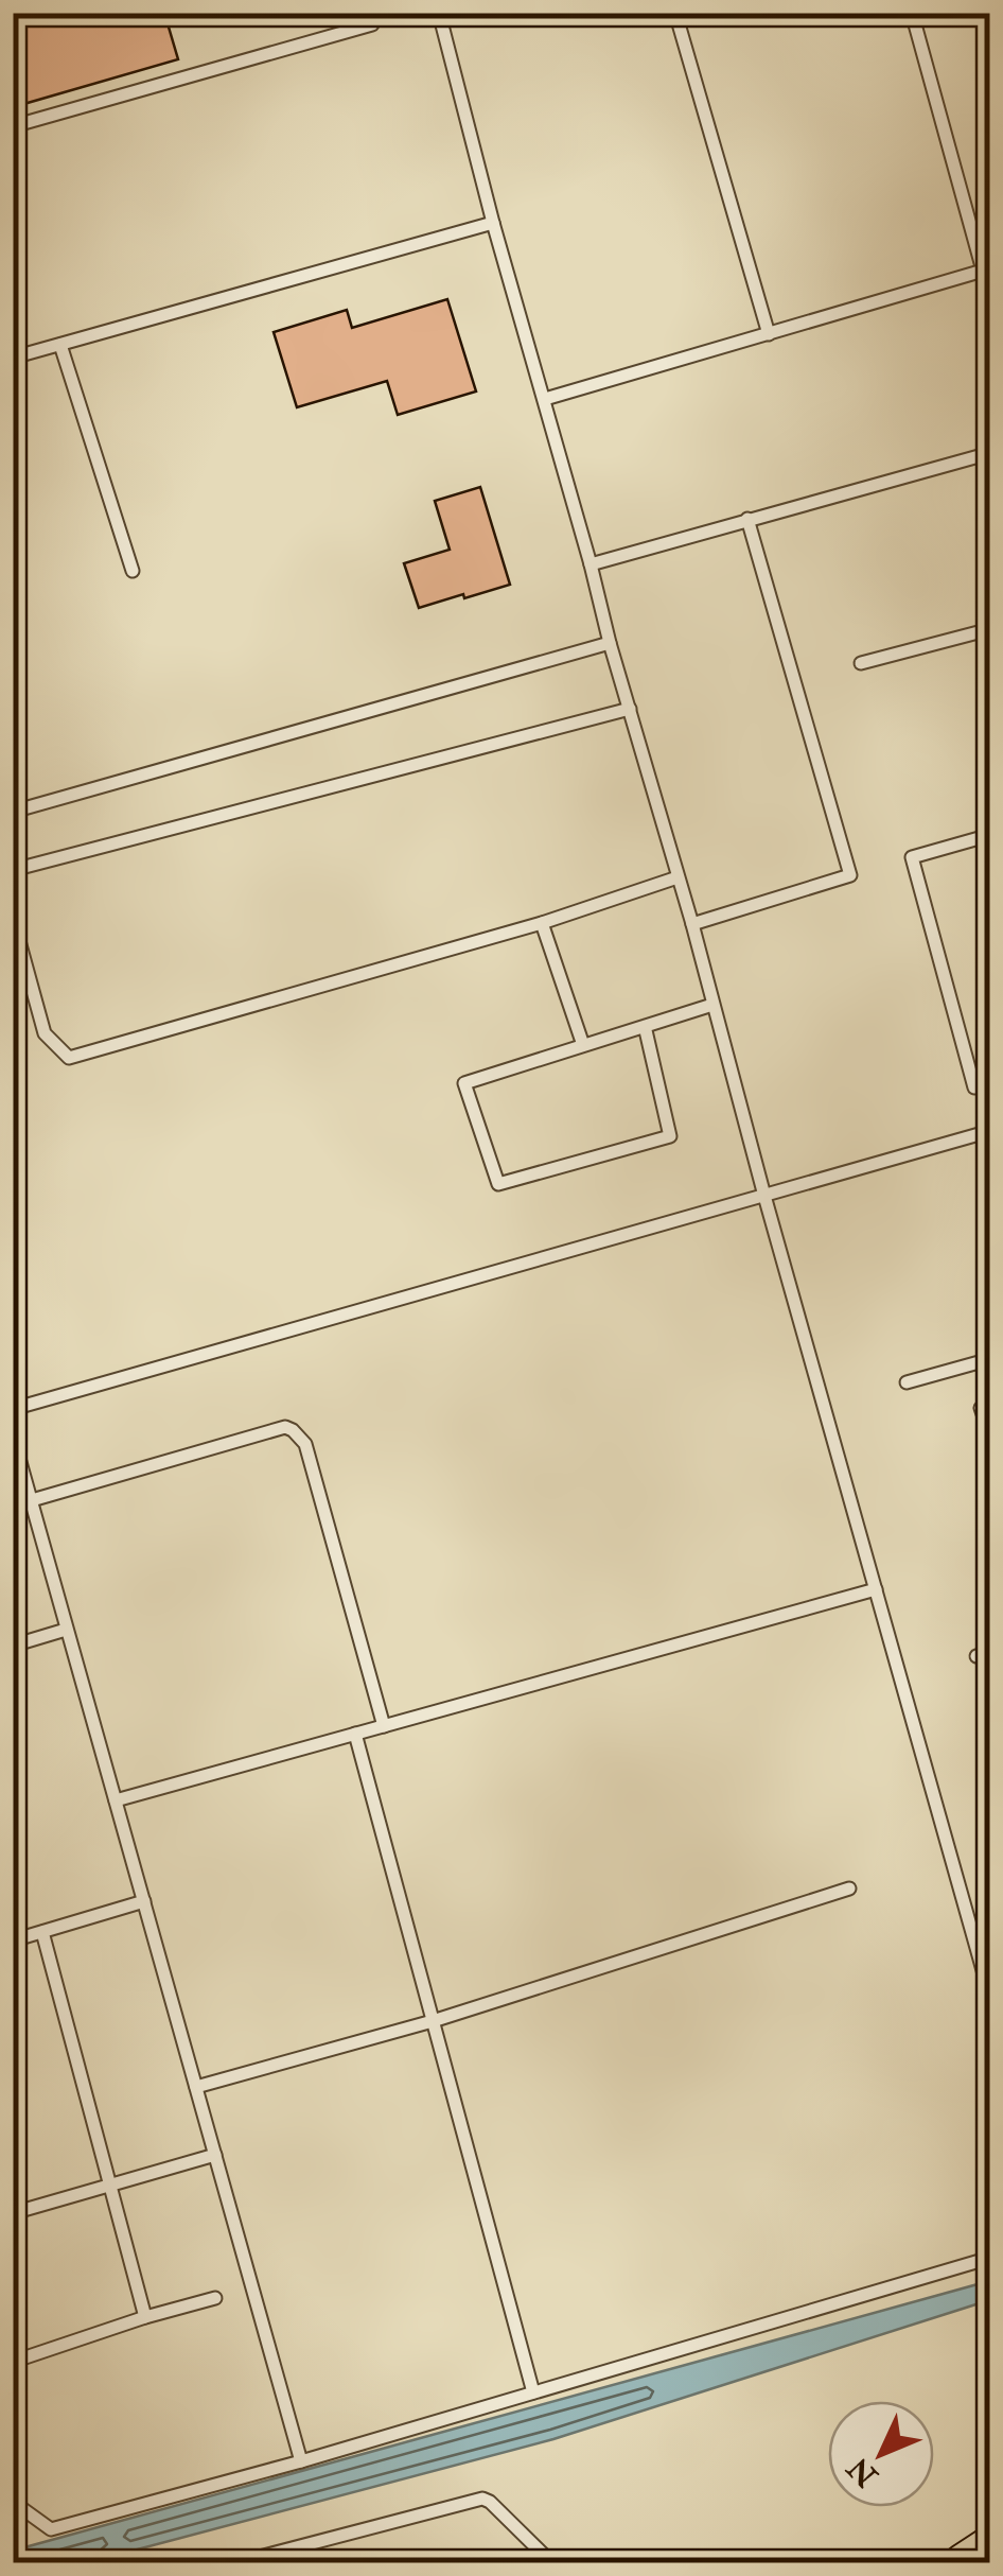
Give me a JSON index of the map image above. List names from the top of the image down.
{
  "north": "bottom left"
}
